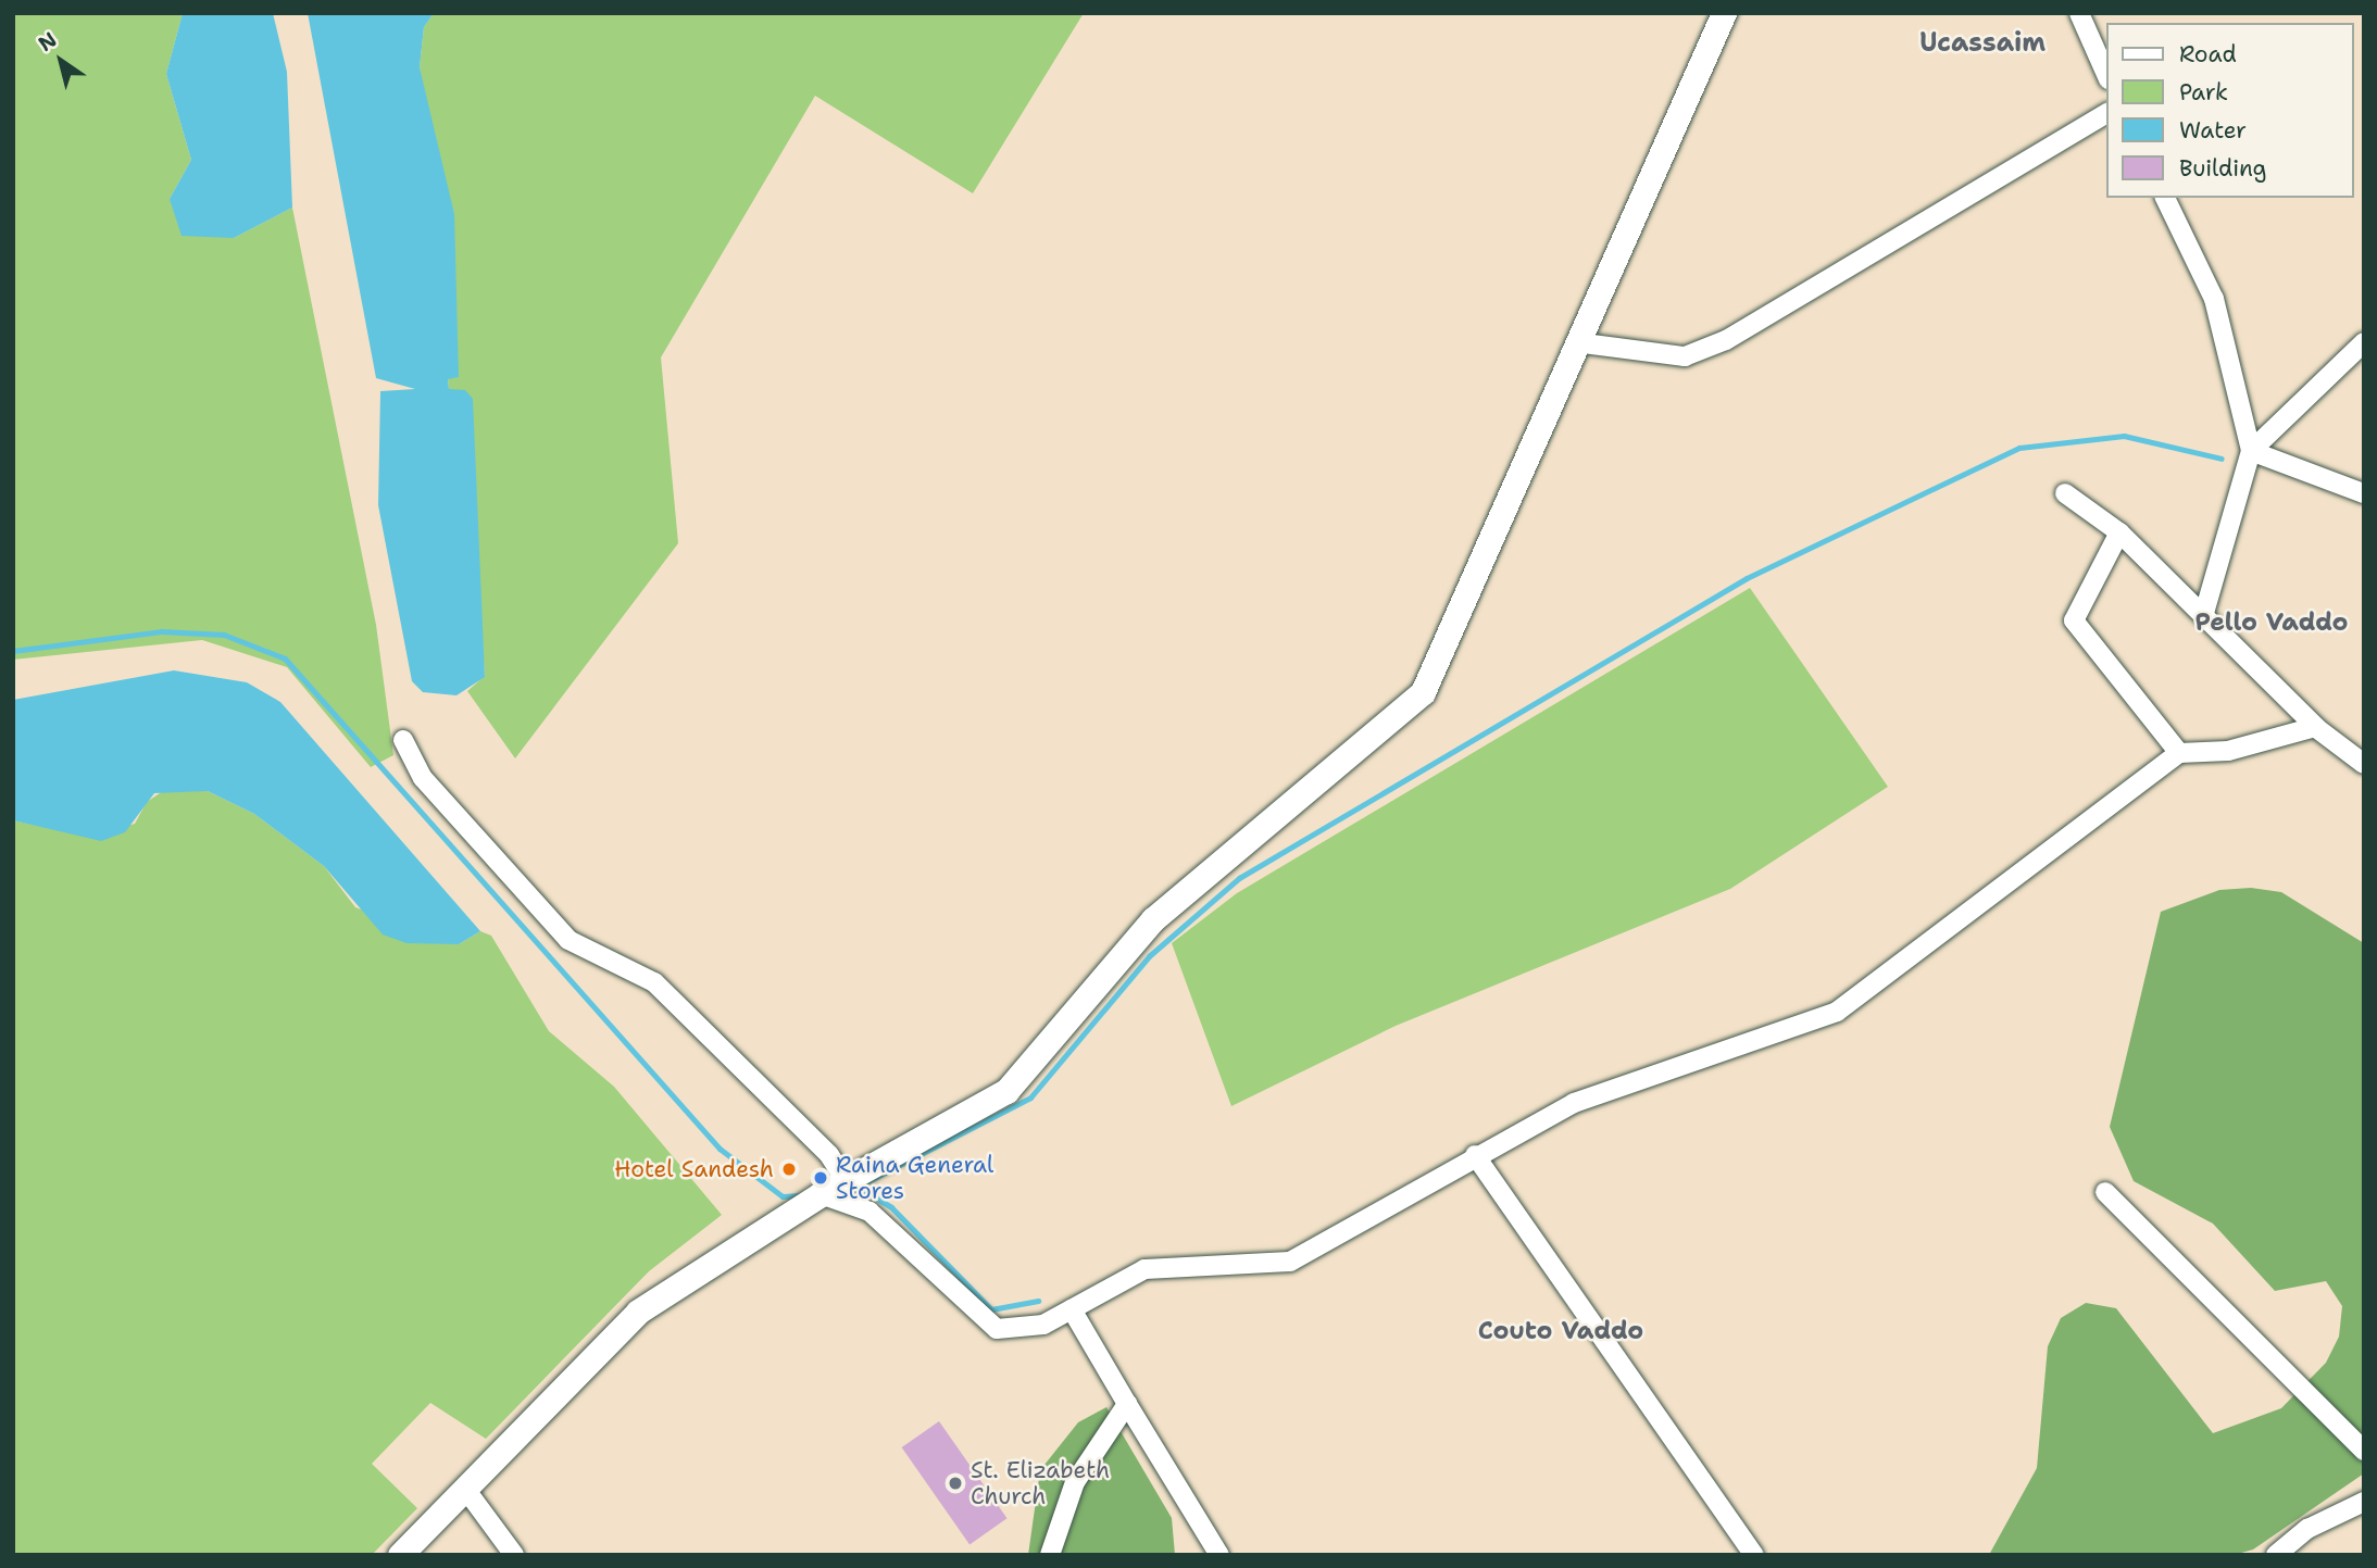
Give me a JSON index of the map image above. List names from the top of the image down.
{
  "districts": ["Ucassaim", "Pello Vaddo", "Couto Vaddo"],
  "places": ["Hotel Sandesh", "Raina General Stores", "St. Elizabeth Church"],
  "legend": [
    "Road",
    "Park",
    "Water",
    "Building"
  ],
  "north": "top left"
}
